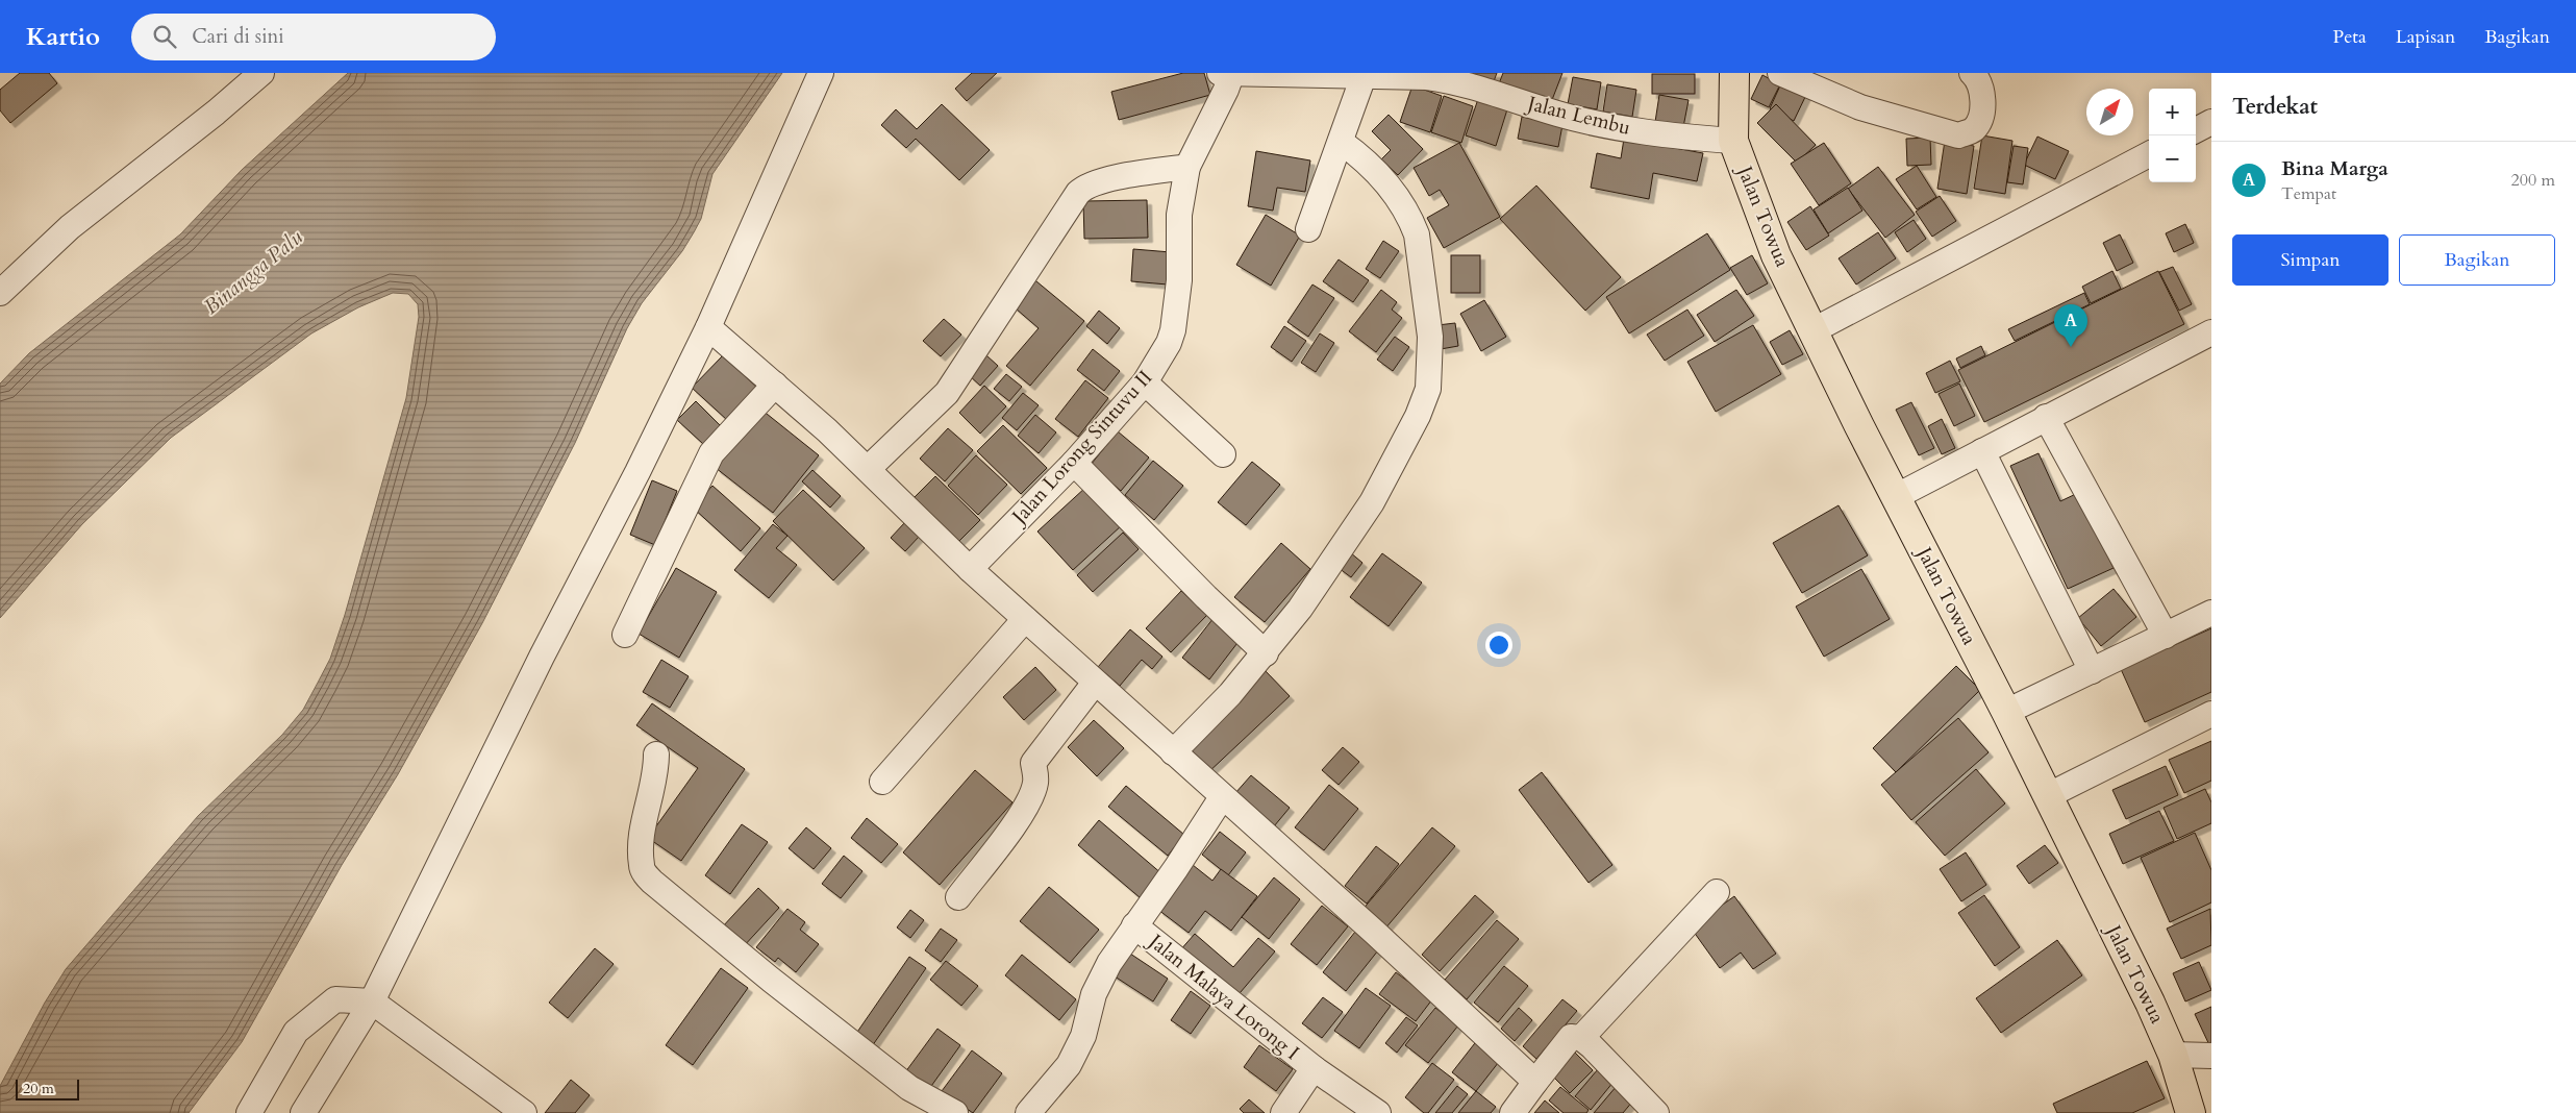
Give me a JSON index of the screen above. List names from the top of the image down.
{
  "streets": {
    "main road": ["Jalan Towua"],
    "street": ["Jalan Lembu", "Jalan Lorong Sintuvu II", "Jalan Malaya Lorong I"]
  },
  "crossings": [
    ["Jalan Lembu", "Jalan Towua"],
    ["Jalan Lembu", "Jalan Lorong Sintuvu II"]
  ],
  "water": ["Binangga Palu"],
  "scale_bar": "20 m",
  "north": "top right",
  "page": {
    "header": "Kartio",
    "search": "Cari di sini",
    "nav": ["Peta", "Lapisan", "Bagikan"],
    "heading": "Terdekat",
    "map_buttons": ["+", "−"],
    "list": [
      {
        "mark": "A",
        "name": "Bina Marga",
        "note": "Tempat",
        "value": "200 m"
      }
    ],
    "buttons": ["Simpan", "Bagikan"],
    "pins": "A",
    "scale": "20 m"
  }
}
